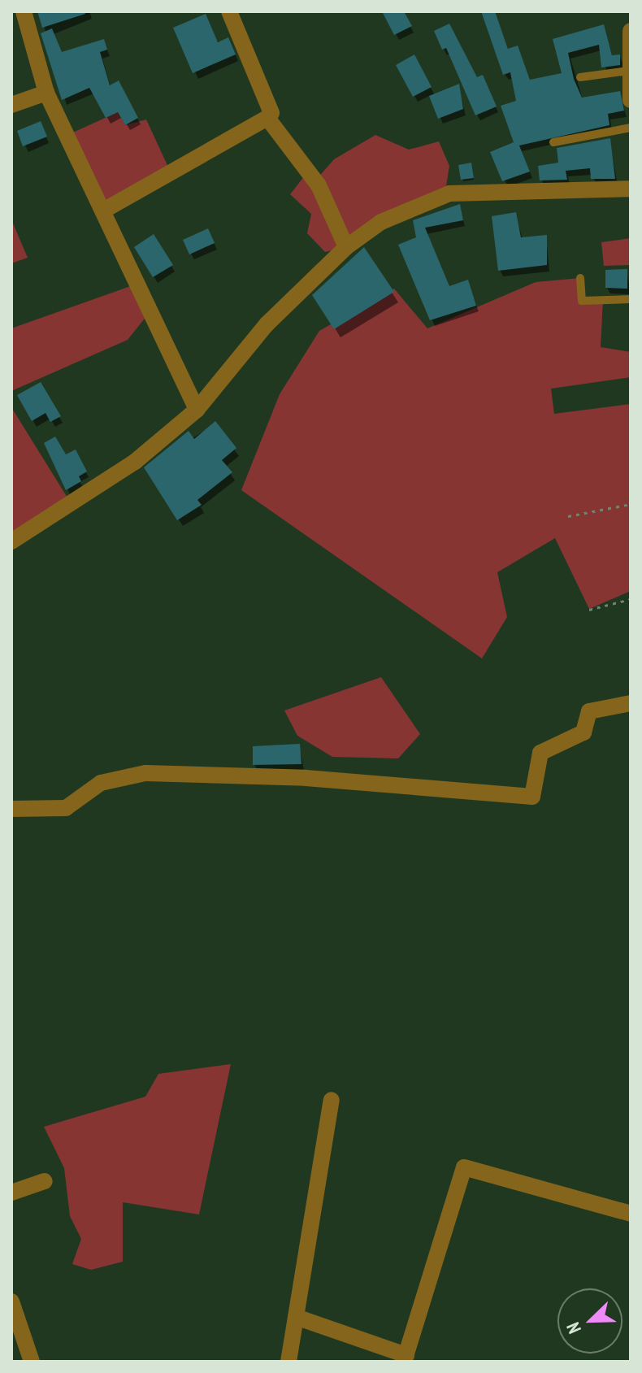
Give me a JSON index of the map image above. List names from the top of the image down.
{
  "north": "bottom left"
}
